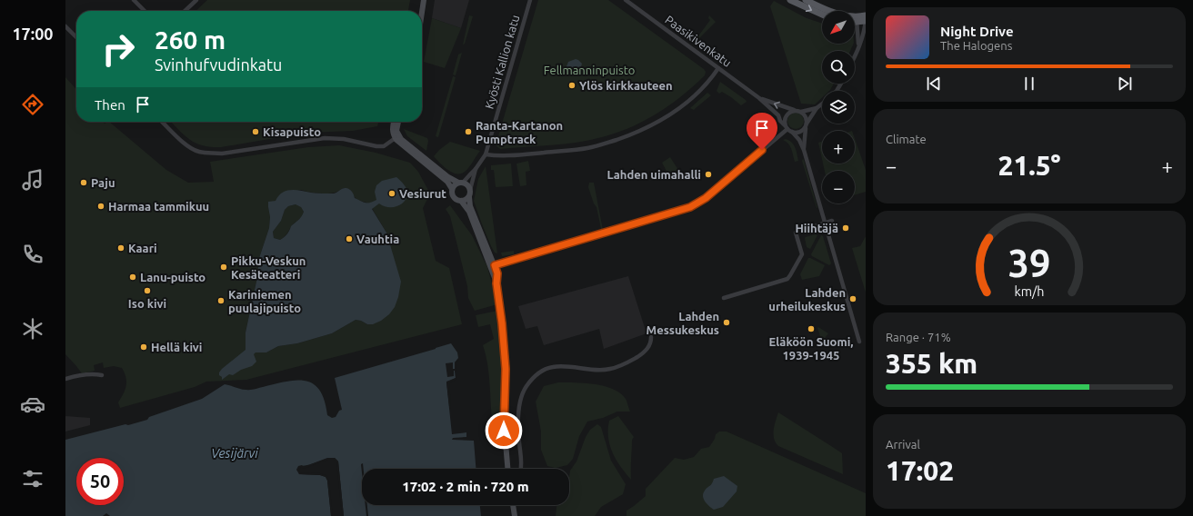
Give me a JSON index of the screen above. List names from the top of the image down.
{
  "streets": {
    "street": ["Paasikivenkatu", "Kyösti Kallion katu"]
  },
  "water": ["Vesijärvi"],
  "parks": ["Fellmanninpuisto"],
  "places": [
    "Ylös kirkkauteen",
    "Kisapuisto",
    "Ranta-Kartanon Pumptrack",
    "Lahden uimahalli",
    "Paju",
    "Vesiurut",
    "Harmaa tammikuu",
    "Hiihtäjä",
    "Vauhtia",
    "Kaari",
    "Pikku-Veskun Kesäteatteri",
    "Lanu-puisto",
    "Iso kivi",
    "Lahden urheilukeskus",
    "Kariniemen puulajipuisto",
    "Lahden Messukeskus",
    "Eläköön Suomi, 1939-1945",
    "Hellä kivi"
  ],
  "north": "bottom left",
  "page": {
    "tabs": "17:00",
    "map_buttons": ["+", "−"],
    "turn": ["260 m", "Svinhufvudinkatu"],
    "song": ["Night Drive", "The Halogens"],
    "then": "Then",
    "tile": [
      "Climate",
      ["Range · 71%", "355 km"],
      ["Arrival", "17:02"]
    ],
    "heat": ["−", "21.5°", "+"],
    "limit": "50",
    "trip": "17:02 · 2 min · 720 m",
    "gauge": ["39", "km/h"]
  }
}
